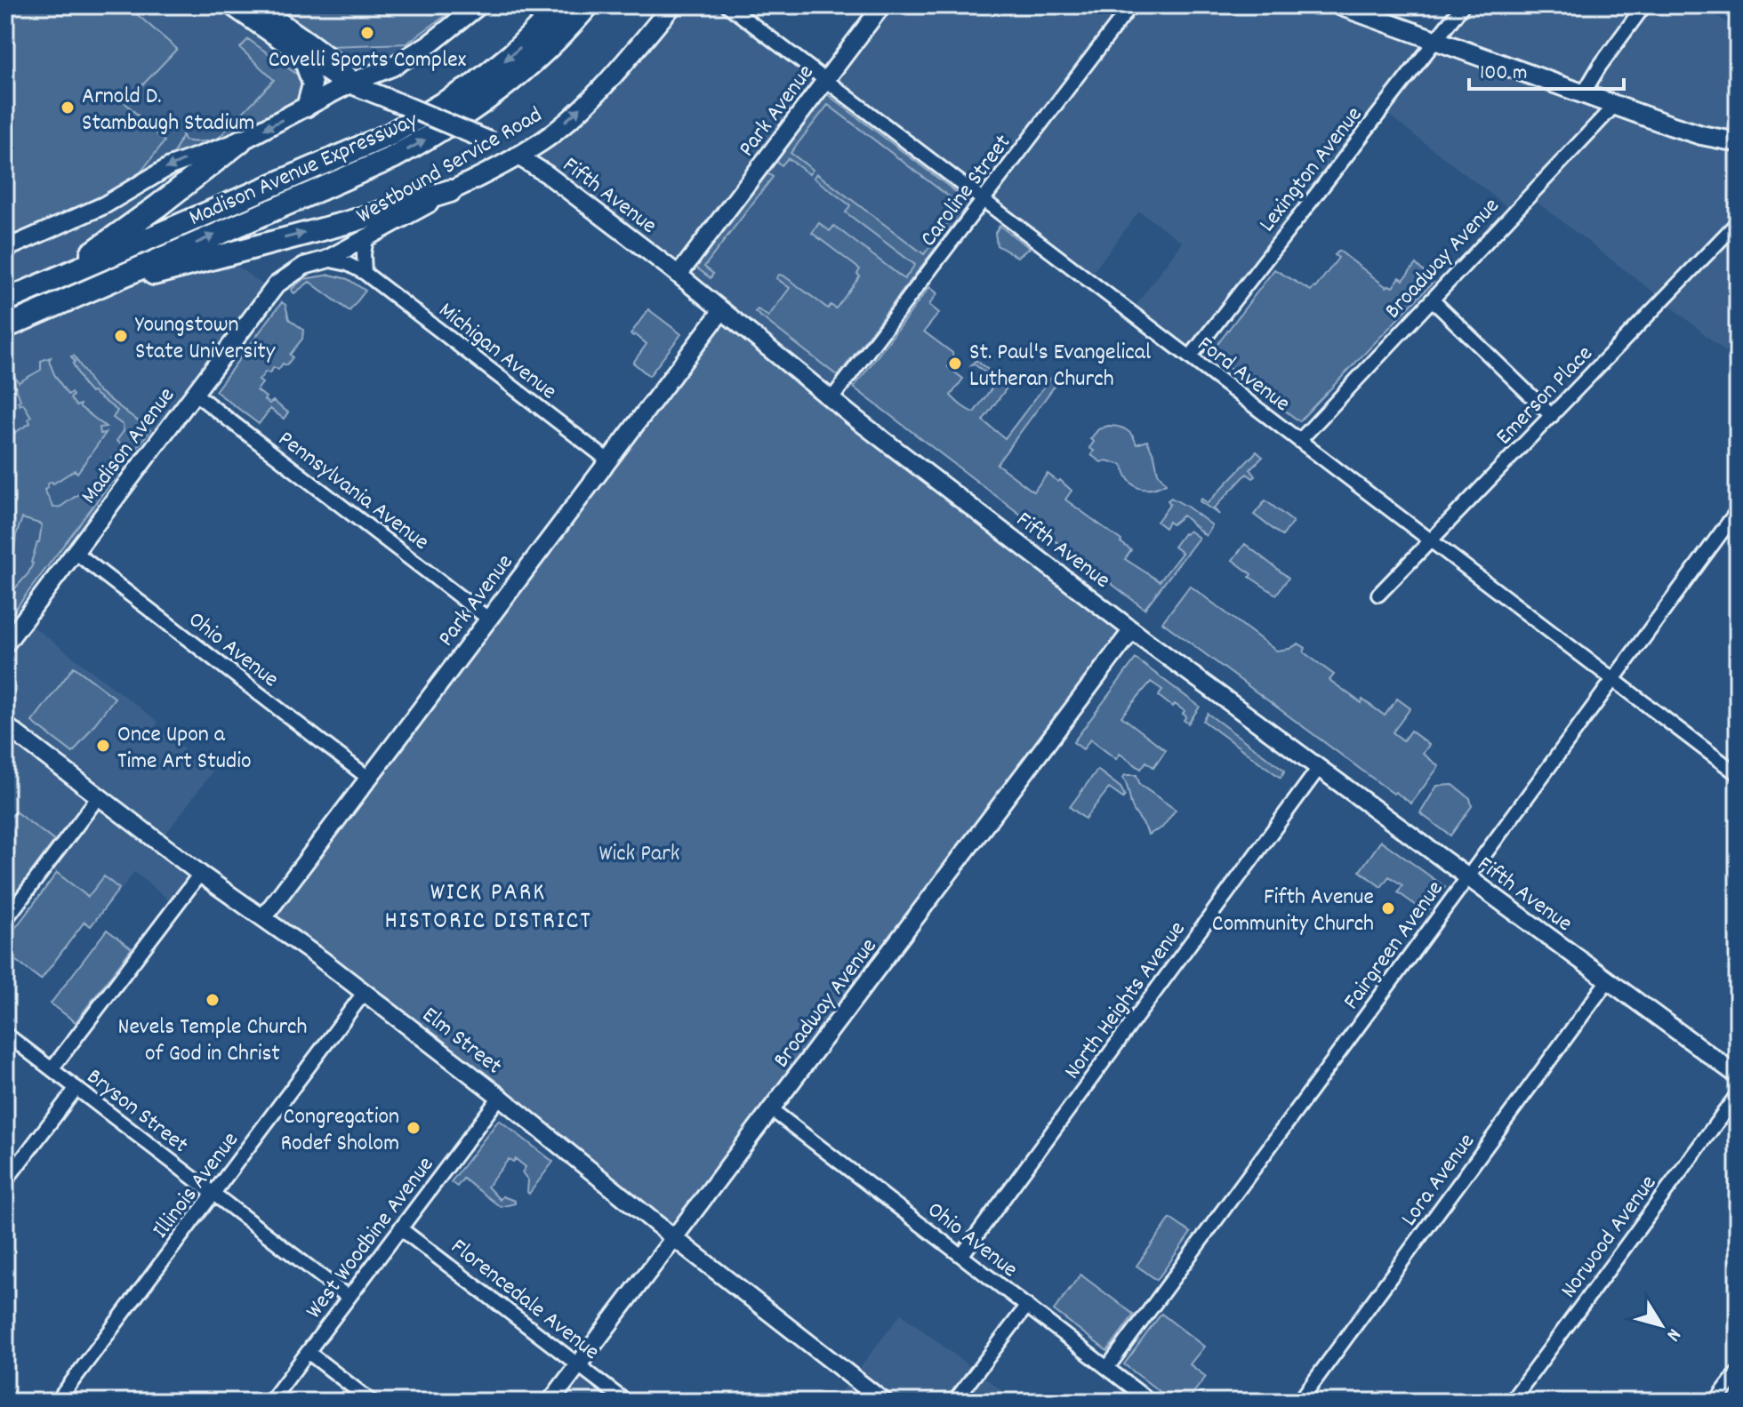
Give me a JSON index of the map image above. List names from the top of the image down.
{
  "streets": {
    "highway": ["Madison Avenue Expressway"],
    "main road": ["Westbound Service Road", "Fifth Avenue"],
    "street": [
      "Park Avenue",
      "Lexington Avenue",
      "Caroline Street",
      "Broadway Avenue",
      "Michigan Avenue",
      "Ford Avenue",
      "Emerson Place",
      "Madison Avenue",
      "Pennsylvania Avenue",
      "Ohio Avenue",
      "Fairgreen Avenue",
      "North Heights Avenue",
      "Elm Street",
      "Bryson Street",
      "Lora Avenue",
      "Illinois Avenue",
      "Norwood Avenue",
      "West Woodbine Avenue",
      "Florencedale Avenue"
    ]
  },
  "crossings": [
    ["Park Avenue", "Fifth Avenue"],
    ["Park Avenue", "Michigan Avenue"],
    ["Park Avenue", "Ford Avenue"],
    ["Park Avenue", "Pennsylvania Avenue"],
    ["Park Avenue", "Ohio Avenue"],
    ["Park Avenue", "Elm Street"],
    ["Westbound Service Road", "Fifth Avenue"],
    ["Westbound Service Road", "Michigan Avenue"],
    ["Westbound Service Road", "Madison Avenue"],
    ["Lexington Avenue", "Ford Avenue"],
    ["Caroline Street", "Fifth Avenue"],
    ["Caroline Street", "Ford Avenue"],
    ["Fifth Avenue", "Broadway Avenue"],
    ["Fifth Avenue", "Fairgreen Avenue"],
    ["Fifth Avenue", "North Heights Avenue"],
    ["Fifth Avenue", "Lora Avenue"],
    ["Broadway Avenue", "Ford Avenue"],
    ["Broadway Avenue", "Ohio Avenue"],
    ["Broadway Avenue", "Elm Street"],
    ["Broadway Avenue", "Florencedale Avenue"],
    ["Michigan Avenue", "Madison Avenue"],
    ["Ford Avenue", "Emerson Place"],
    ["Ford Avenue", "Fairgreen Avenue"],
    ["Madison Avenue", "Pennsylvania Avenue"],
    ["Madison Avenue", "Ohio Avenue"],
    ["Ohio Avenue", "Fairgreen Avenue"],
    ["Ohio Avenue", "North Heights Avenue"],
    ["Elm Street", "Illinois Avenue"],
    ["Elm Street", "West Woodbine Avenue"],
    ["Bryson Street", "Illinois Avenue"],
    ["Bryson Street", "West Woodbine Avenue"],
    ["West Woodbine Avenue", "Florencedale Avenue"]
  ],
  "one_way": ["Westbound Service Road"],
  "districts": ["WICK PARK HISTORIC DISTRICT"],
  "parks": ["Wick Park"],
  "places": [
    "Covelli Sports Complex",
    "Arnold D. Stambaugh Stadium",
    "Youngstown State University",
    "St. Paul's Evangelical Lutheran Church",
    "Once Upon a Time Art Studio",
    "Fifth Avenue Community Church",
    "Nevels Temple Church of God in Christ",
    "Congregation Rodef Sholom"
  ],
  "scale_bar": "100 m",
  "north": "bottom right"
}
